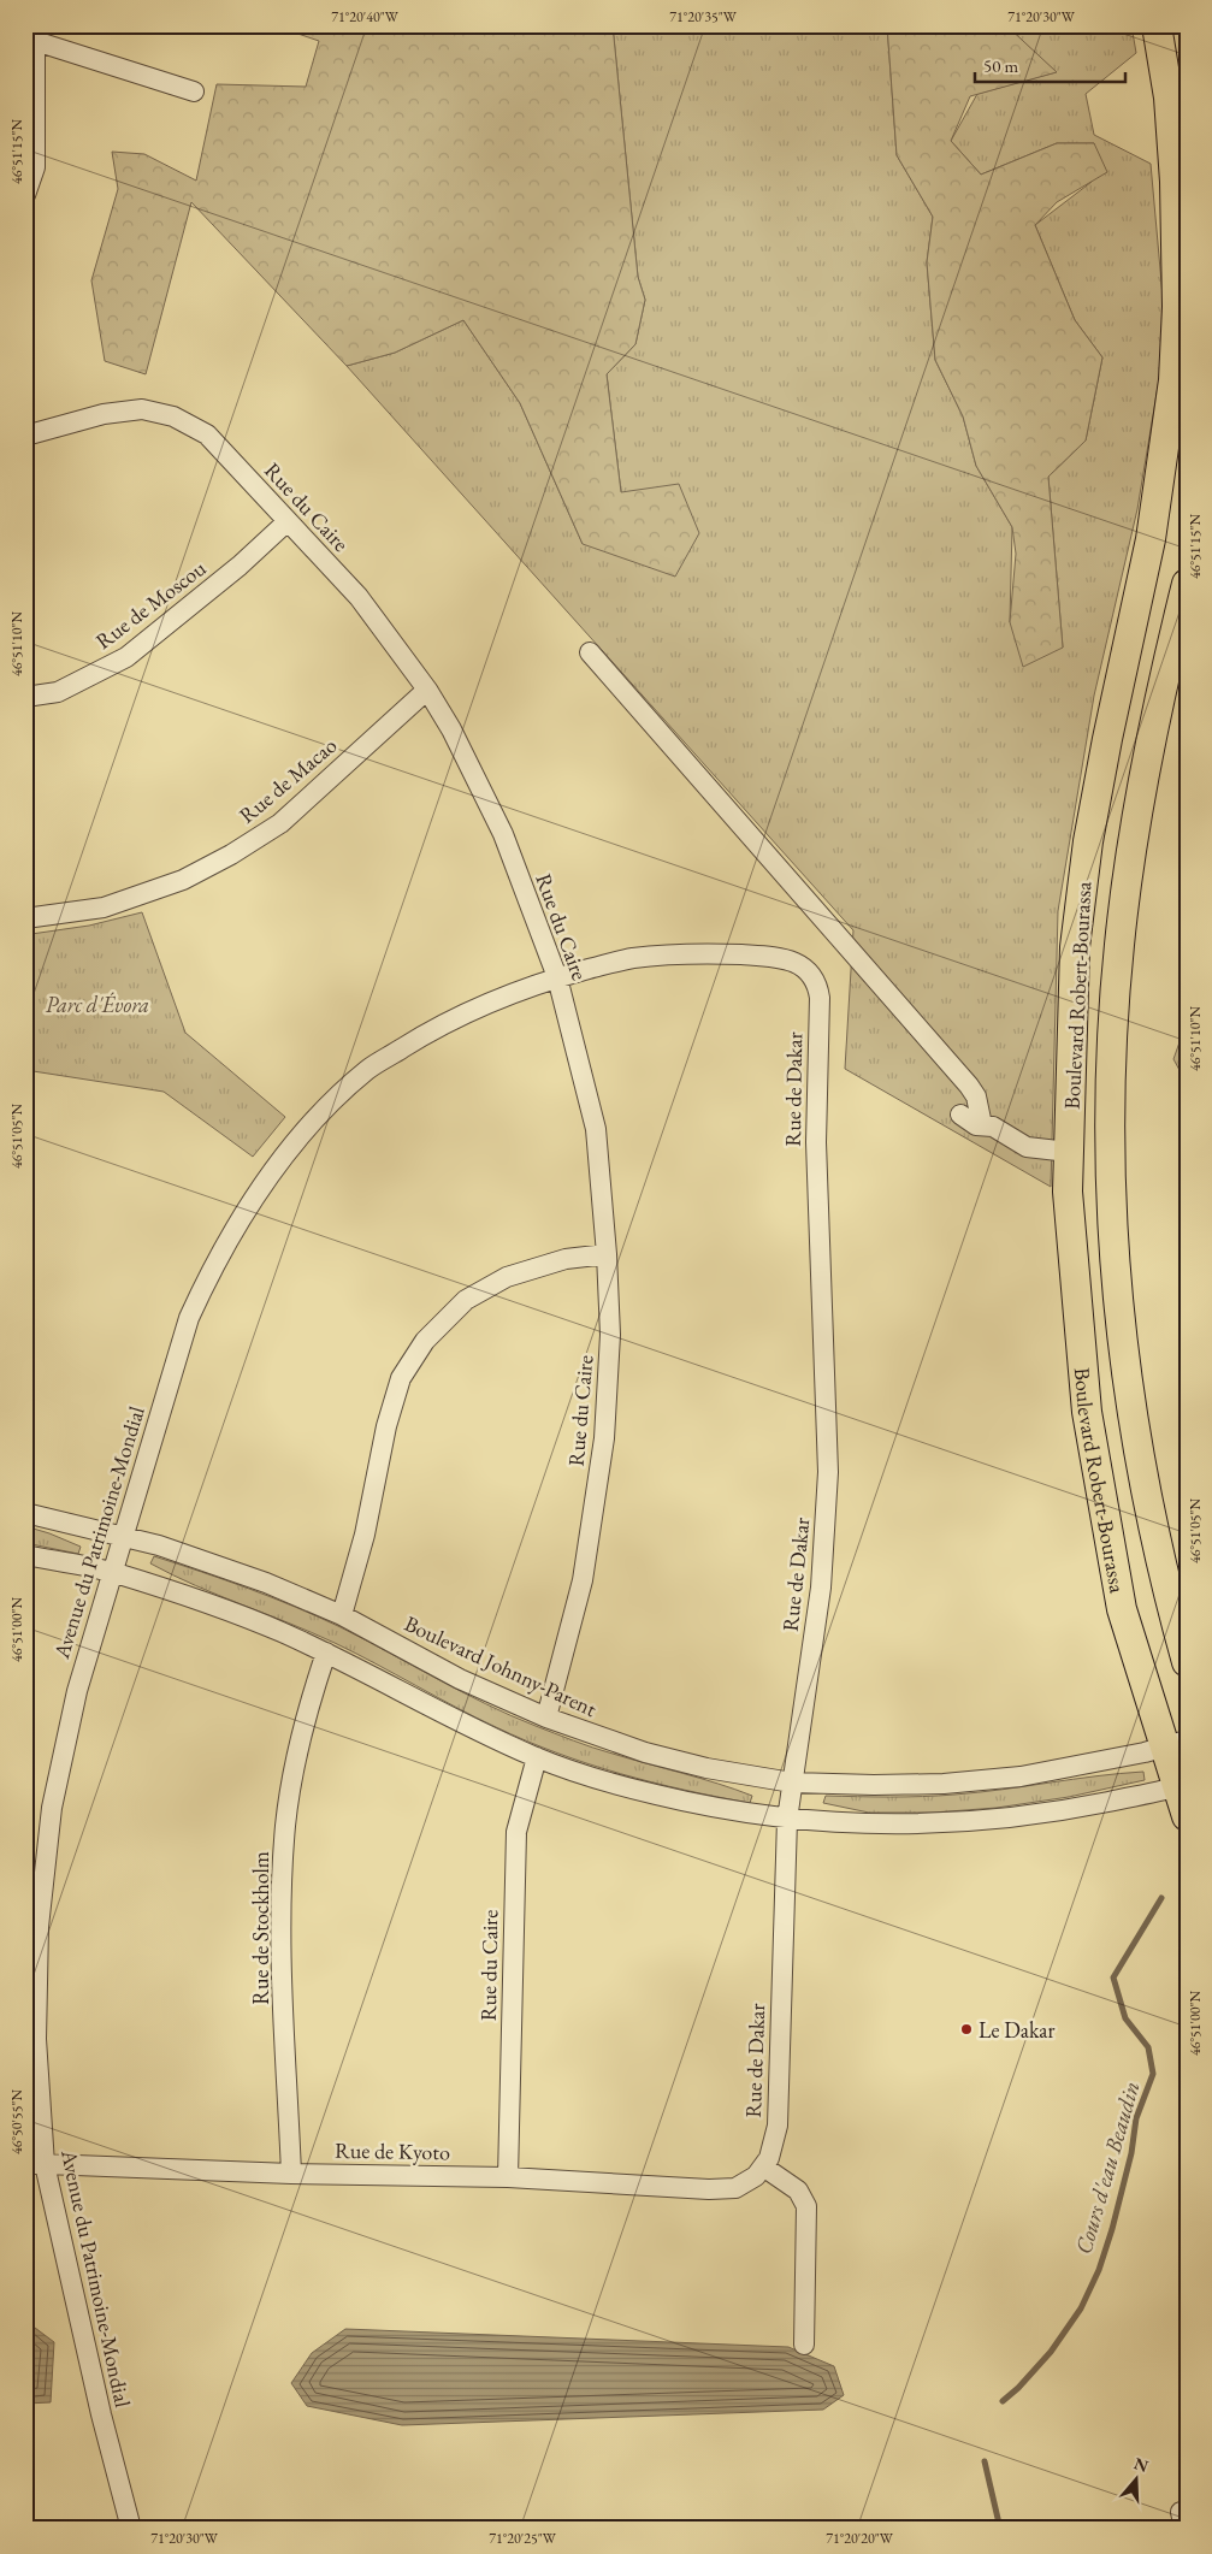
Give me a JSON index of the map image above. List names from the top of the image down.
{
  "streets": {
    "highway": ["Boulevard Robert-Bourassa"],
    "street": [
      "Rue du Caire",
      "Rue de Moscou",
      "Rue de Macao",
      "Rue de Dakar",
      "Avenue du Patrimoine-Mondial",
      "Boulevard Johnny-Parent",
      "Rue de Stockholm",
      "Rue de Kyoto"
    ]
  },
  "crossings": [
    ["Rue du Caire", "Rue de Moscou"],
    ["Rue du Caire", "Rue de Macao"],
    ["Rue du Caire", "Avenue du Patrimoine-Mondial"],
    ["Rue du Caire", "Boulevard Johnny-Parent"],
    ["Rue du Caire", "Rue de Kyoto"],
    ["Boulevard Robert-Bourassa", "Boulevard Johnny-Parent"],
    ["Rue de Dakar", "Avenue du Patrimoine-Mondial"],
    ["Rue de Dakar", "Boulevard Johnny-Parent"],
    ["Rue de Dakar", "Rue de Kyoto"],
    ["Avenue du Patrimoine-Mondial", "Boulevard Johnny-Parent"],
    ["Avenue du Patrimoine-Mondial", "Rue de Kyoto"],
    ["Rue de Stockholm", "Rue de Kyoto"]
  ],
  "water": ["Cours d'eau Beaudin"],
  "parks": ["Parc d'Évora"],
  "places": ["Le Dakar"],
  "scale_bar": "50 m",
  "north": "top",
  "coordinates": [
    "71°20'40\"W",
    "71°20'35\"W",
    "71°20'30\"W",
    "46°51'15\"N",
    "46°51'10\"N",
    "46°51'05\"N",
    "46°51'00\"N",
    "46°50'55\"N",
    "71°20'25\"W",
    "71°20'20\"W"
  ]
}
